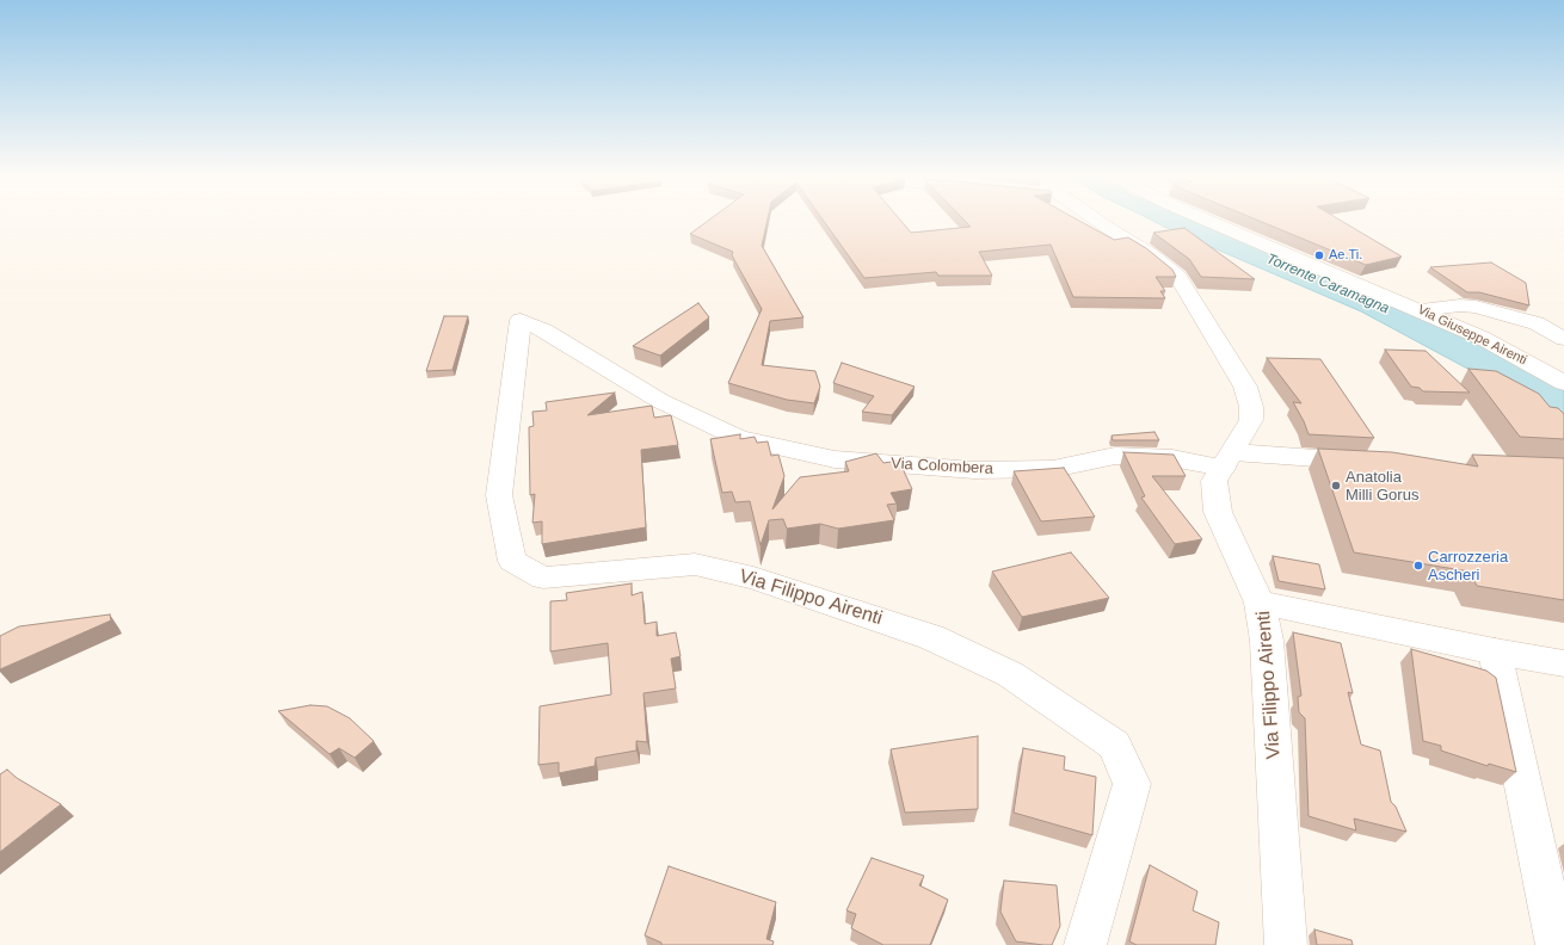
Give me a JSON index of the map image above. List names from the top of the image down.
{
  "streets": {
    "street": ["Via Giuseppe Airenti", "Via Colombera", "Via Filippo Airenti"]
  },
  "crossings": [
    ["Via Colombera", "Via Filippo Airenti"]
  ],
  "water": ["Torrente Caramagna"],
  "places": ["Ae.Ti.", "Anatolia Milli Gorus", "Carrozzeria Ascheri"]
}
